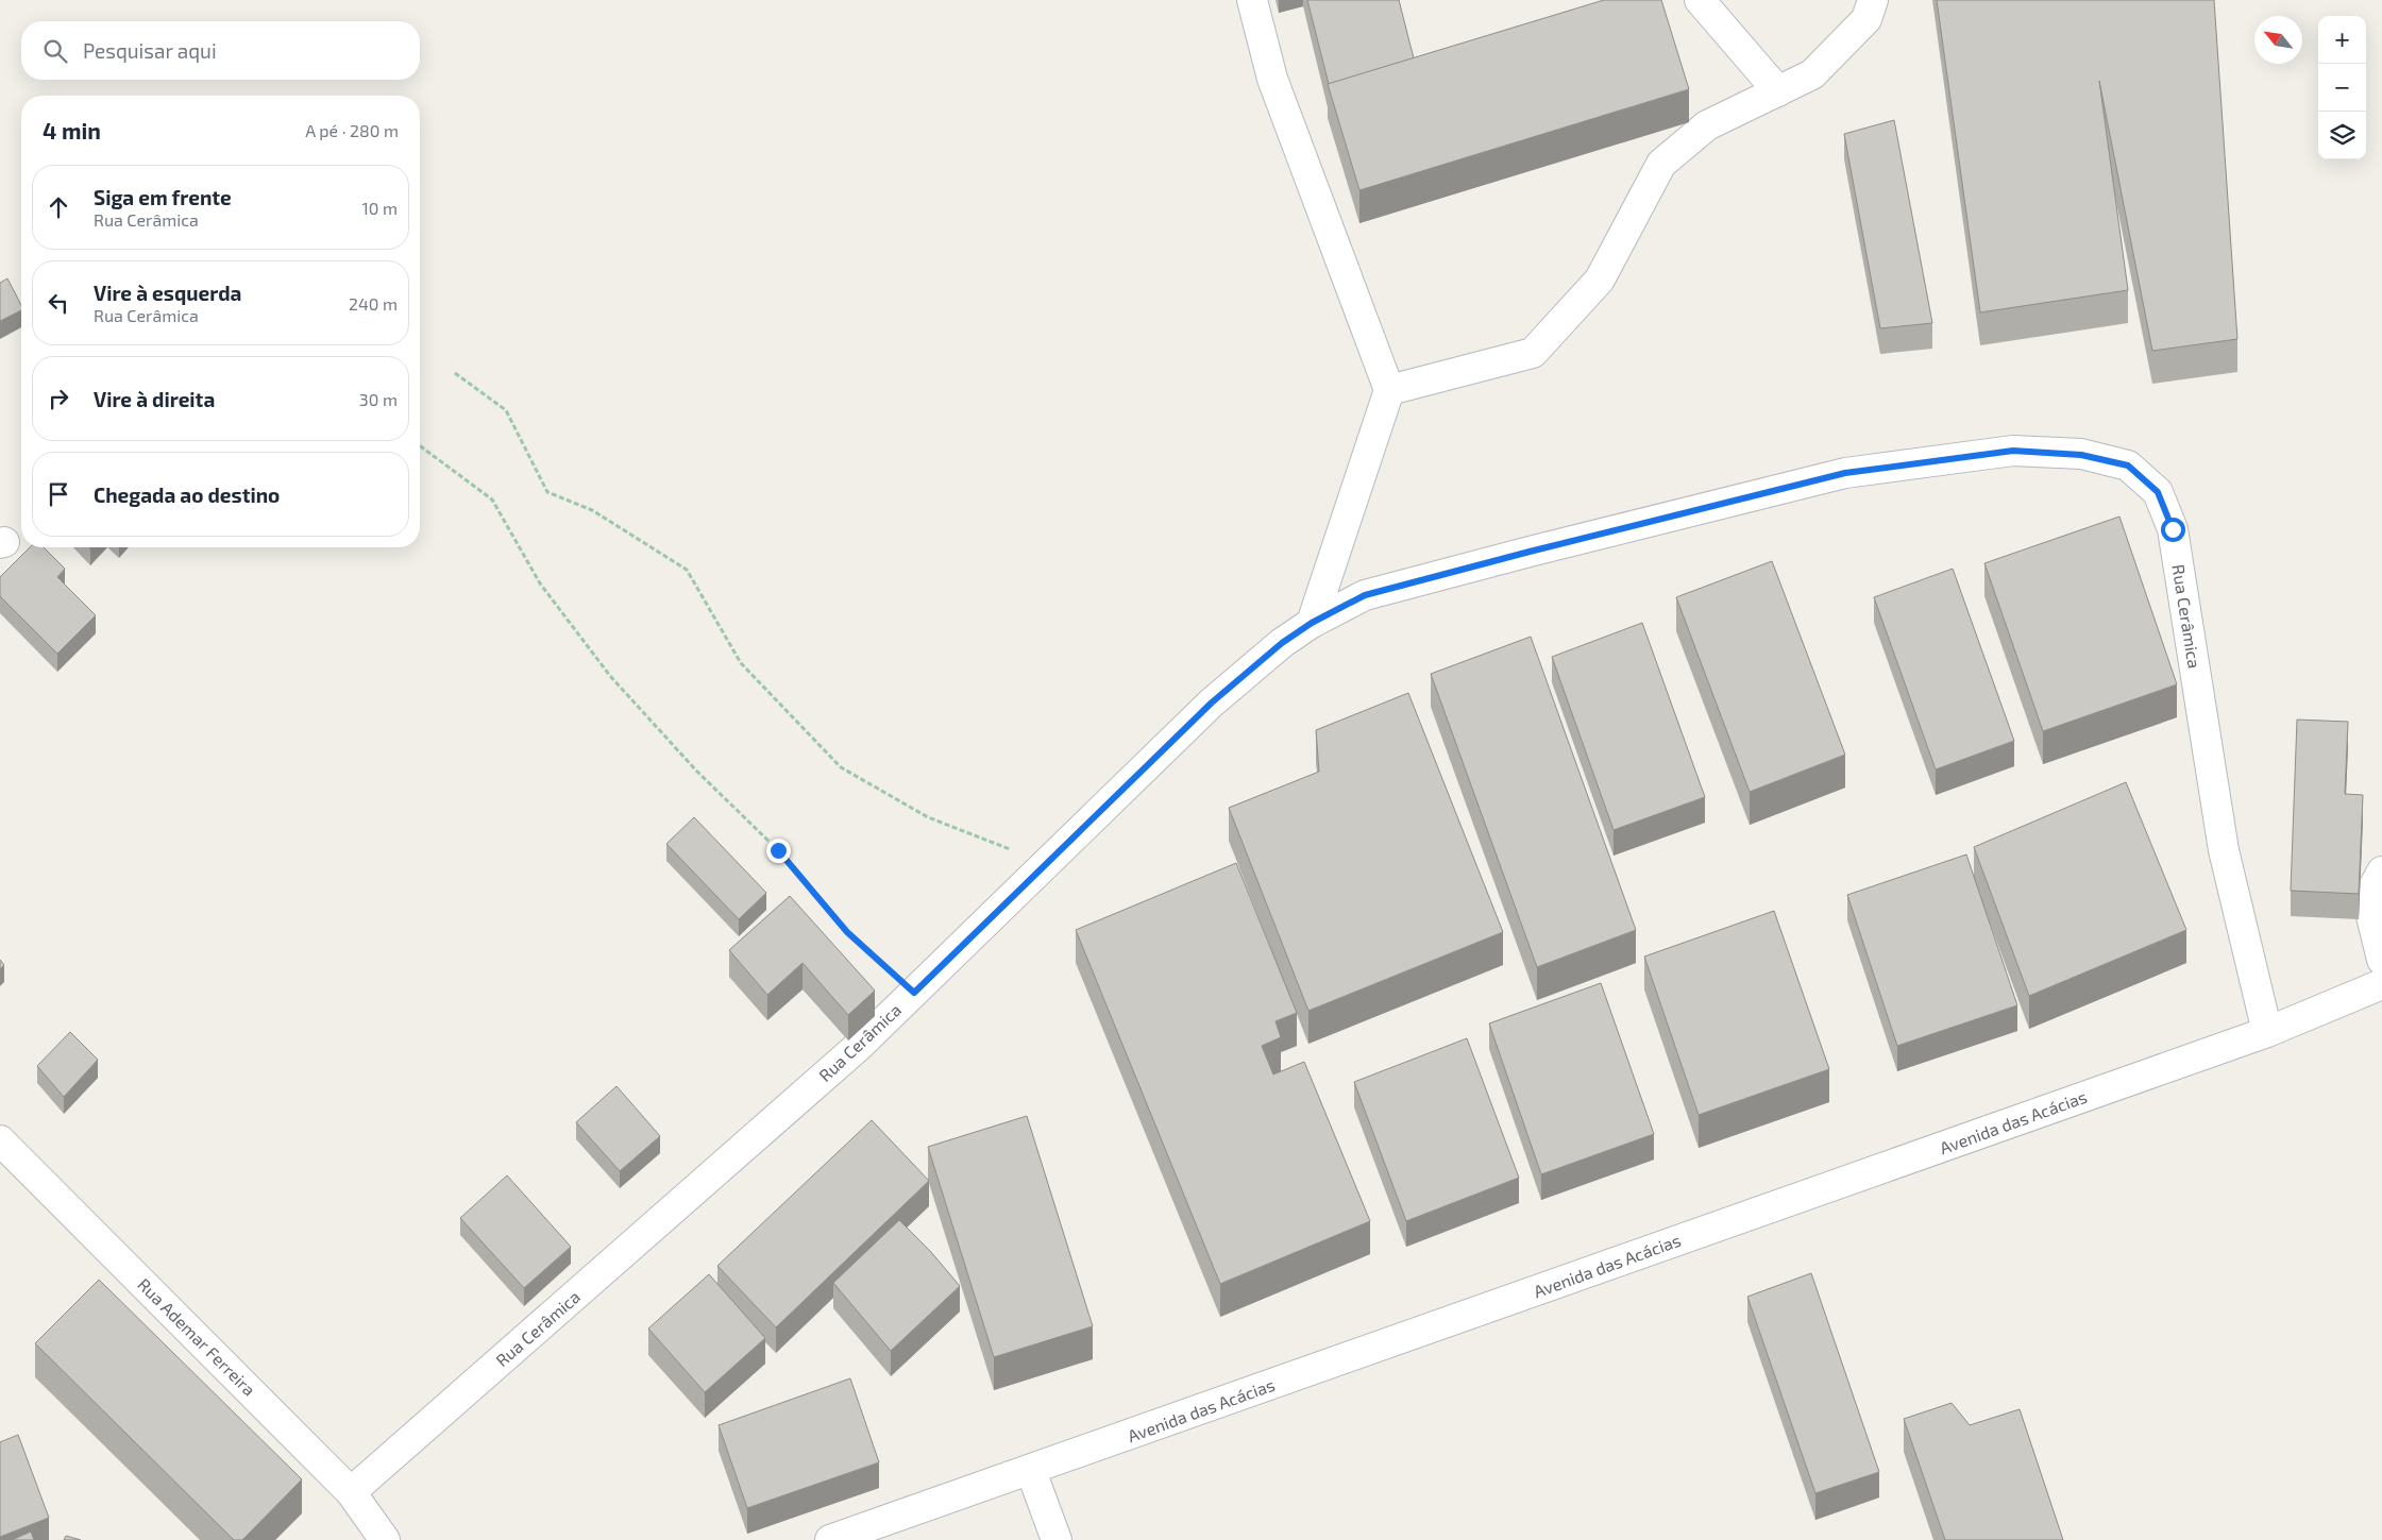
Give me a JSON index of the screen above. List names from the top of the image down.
{
  "streets": {
    "street": ["Rua Cerâmica", "Avenida das Acácias", "Rua Ademar Ferreira"]
  },
  "crossings": [
    ["Rua Cerâmica", "Avenida das Acácias"],
    ["Rua Cerâmica", "Rua Ademar Ferreira"]
  ],
  "north": "top left",
  "page": {
    "map_buttons": ["+", "−"],
    "search": "Pesquisar aqui",
    "heading": ["4 min", "A pé · 280 m"],
    "list": [
      ["Siga em frente", "Rua Cerâmica", "10 m"],
      ["Vire à esquerda", "Rua Cerâmica", "240 m"],
      ["Vire à direita", "30 m"],
      "Chegada ao destino"
    ]
  }
}
